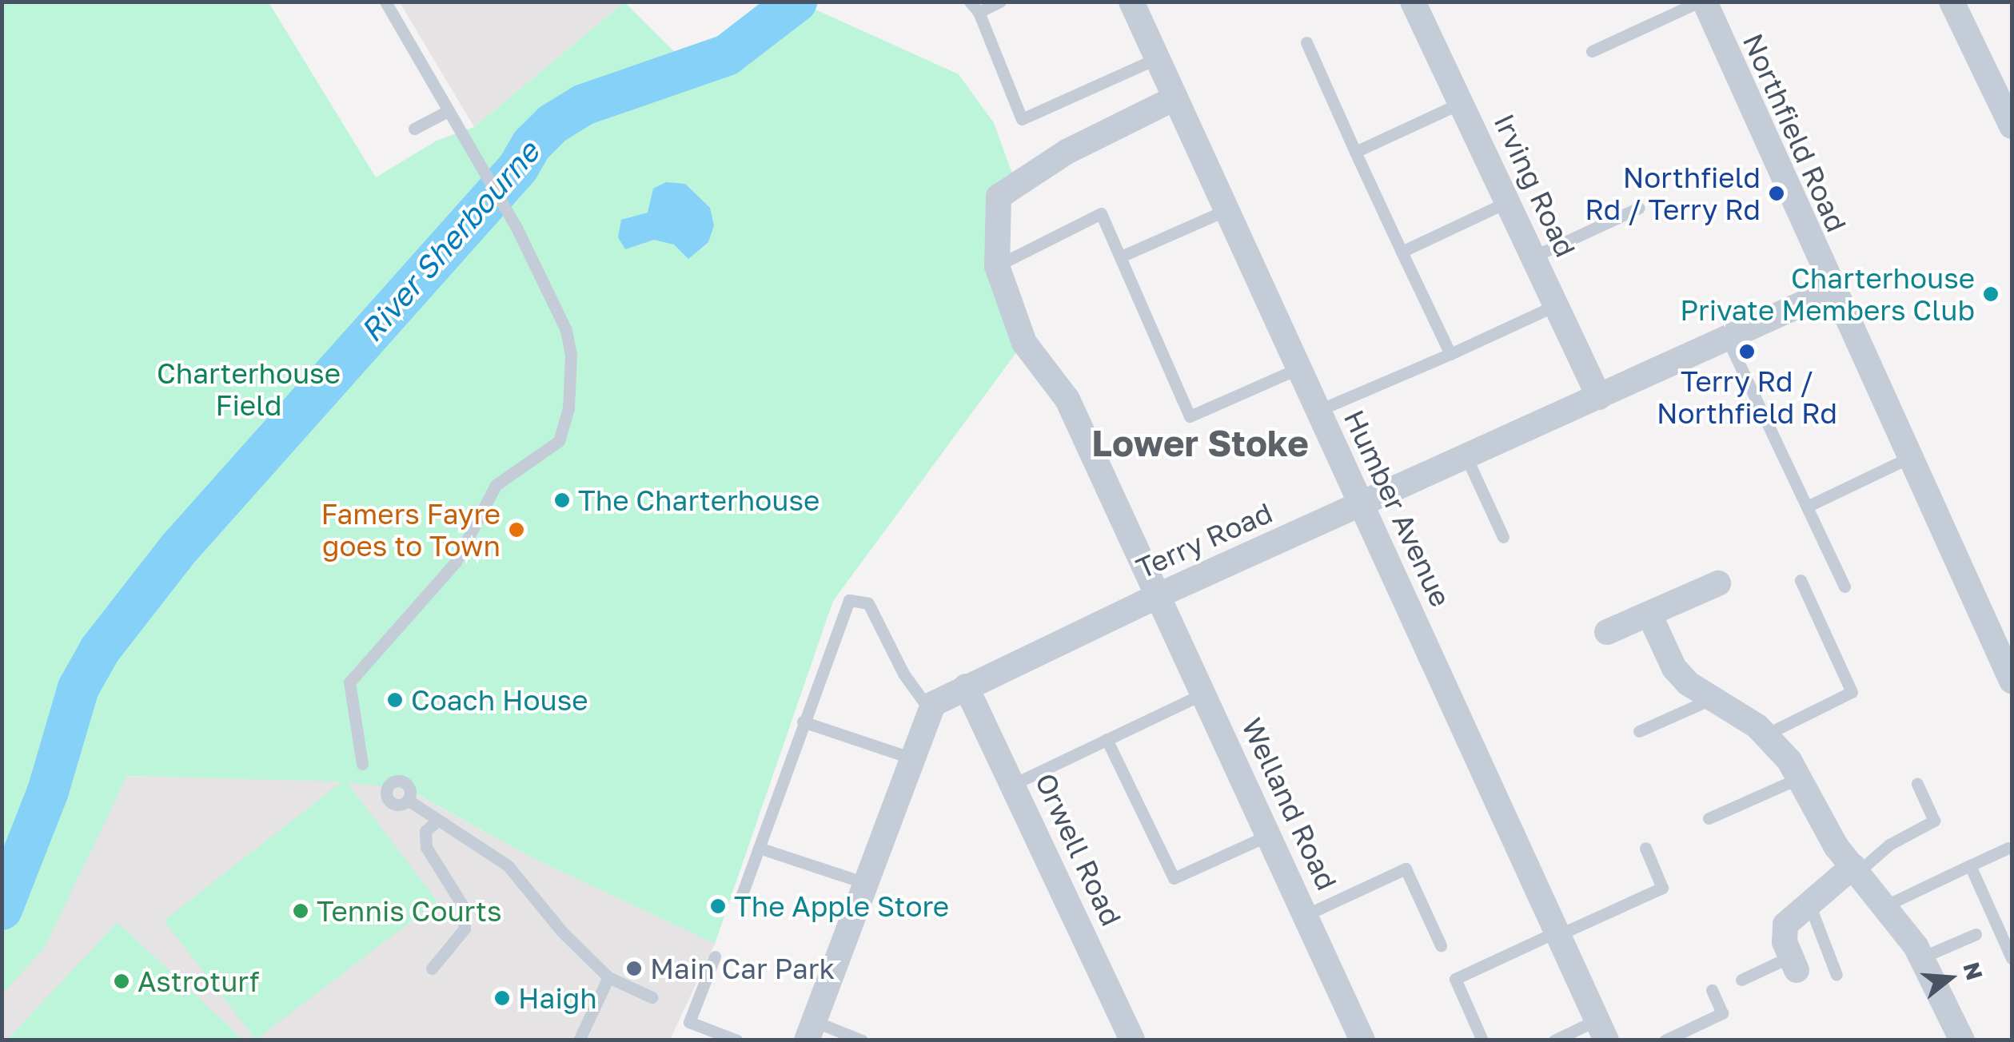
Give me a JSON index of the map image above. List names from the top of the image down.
{
  "streets": {
    "street": [
      "Northfield Road",
      "Irving Road",
      "Humber Avenue",
      "Terry Road",
      "Welland Road",
      "Orwell Road"
    ]
  },
  "crossings": [
    ["Northfield Road", "Terry Road"],
    ["Irving Road", "Terry Road"],
    ["Humber Avenue", "Terry Road"],
    ["Terry Road", "Welland Road"],
    ["Terry Road", "Orwell Road"]
  ],
  "districts": ["Lower Stoke"],
  "water": ["River Sherbourne"],
  "parks": ["Charterhouse Field"],
  "places": [
    "Northfield Rd / Terry Rd",
    "Charterhouse Private Members Club",
    "Terry Rd / Northfield Rd",
    "The Charterhouse",
    "Famers Fayre goes to Town",
    "Coach House",
    "The Apple Store",
    "Tennis Courts",
    "Main Car Park",
    "Astroturf",
    "Haigh"
  ],
  "north": "right"
}
